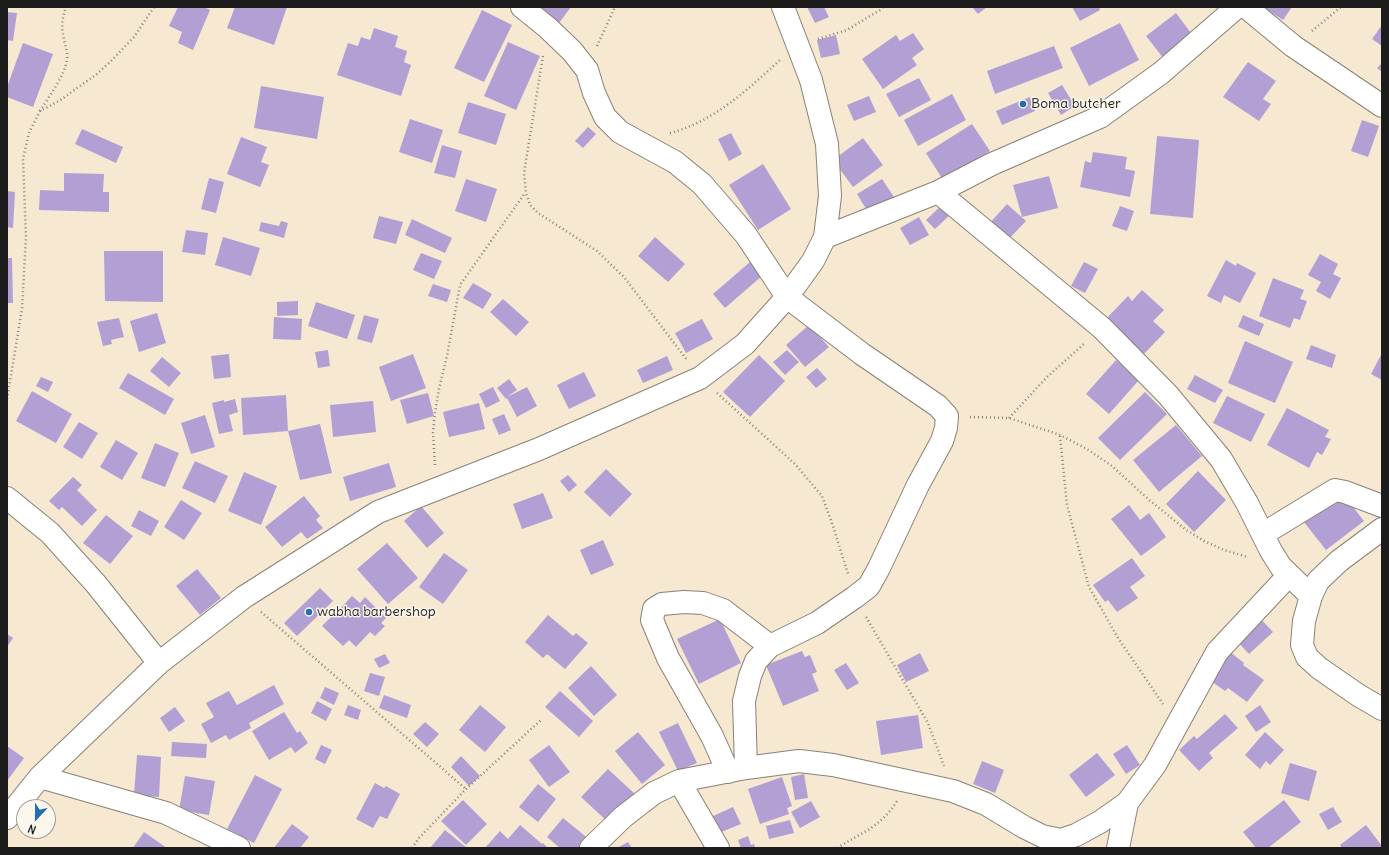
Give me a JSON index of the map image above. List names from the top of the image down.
{
  "places": ["Boma butcher", "wabha barbershop"],
  "north": "bottom"
}
